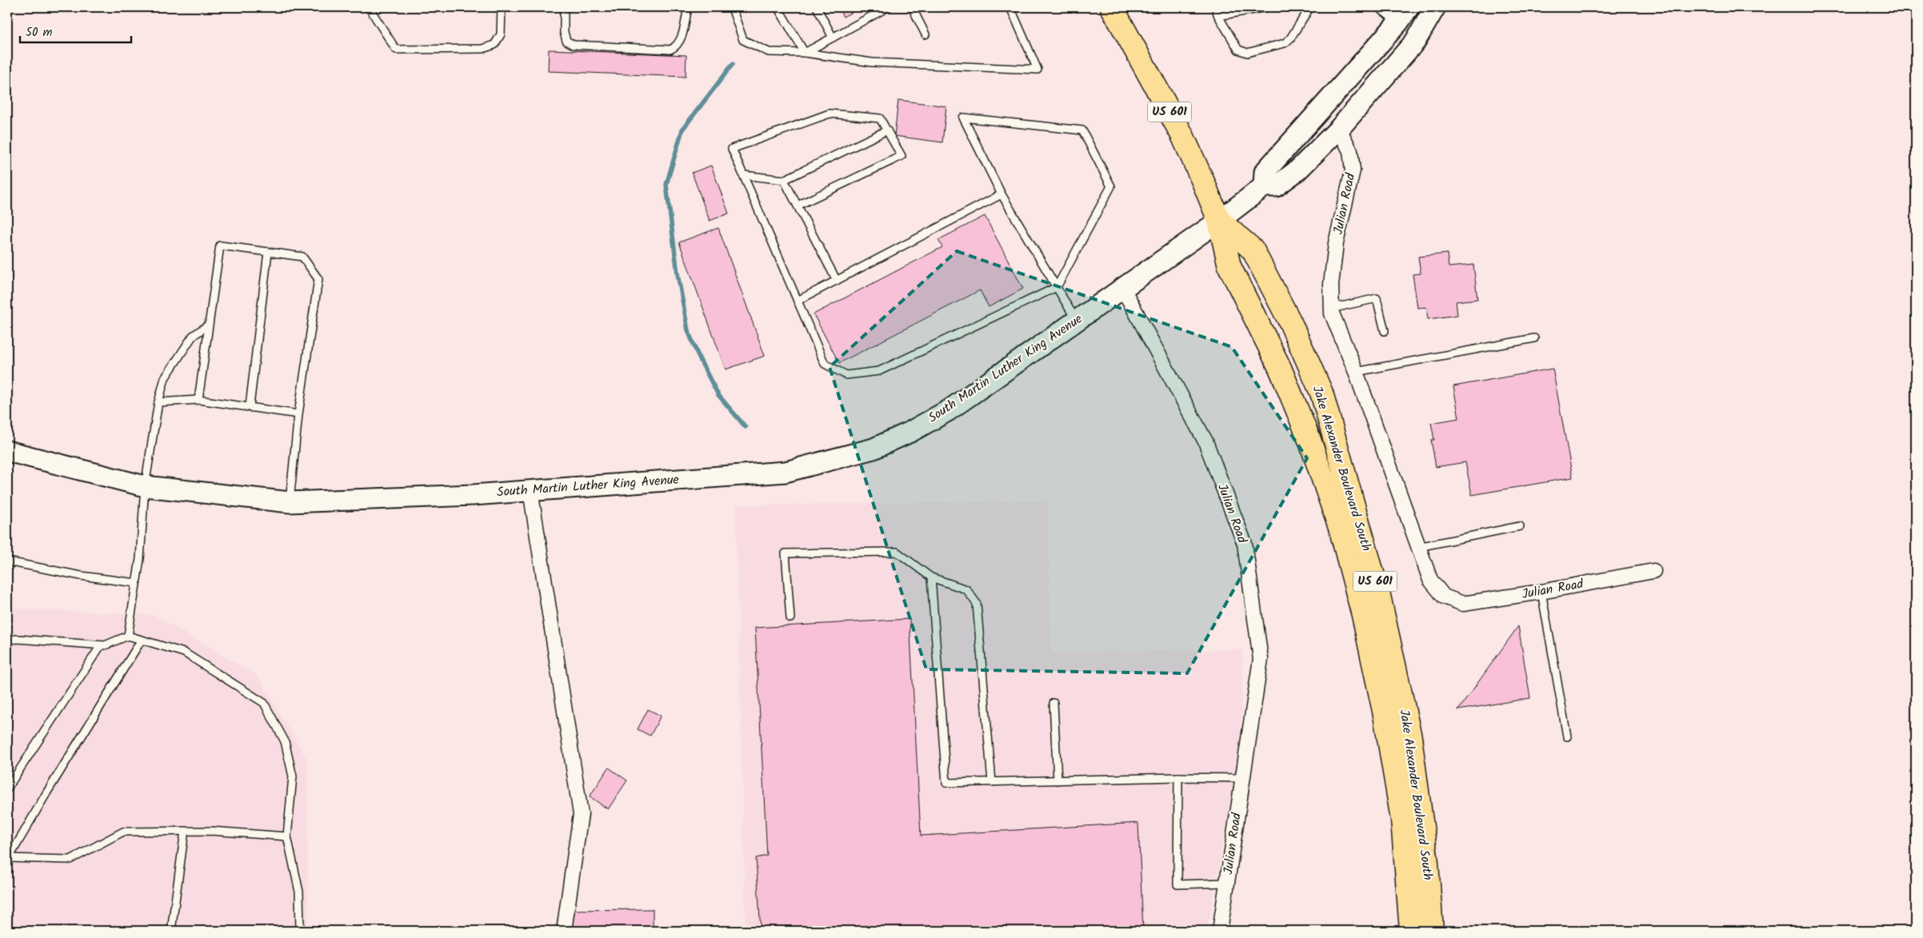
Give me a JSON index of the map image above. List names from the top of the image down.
{
  "streets": {
    "highway": ["US 601", "Jake Alexander Boulevard South"],
    "street": ["Julian Road", "South Martin Luther King Avenue"]
  },
  "crossings": [
    ["Julian Road", "South Martin Luther King Avenue"]
  ],
  "scale_bar": "50 m"
}
